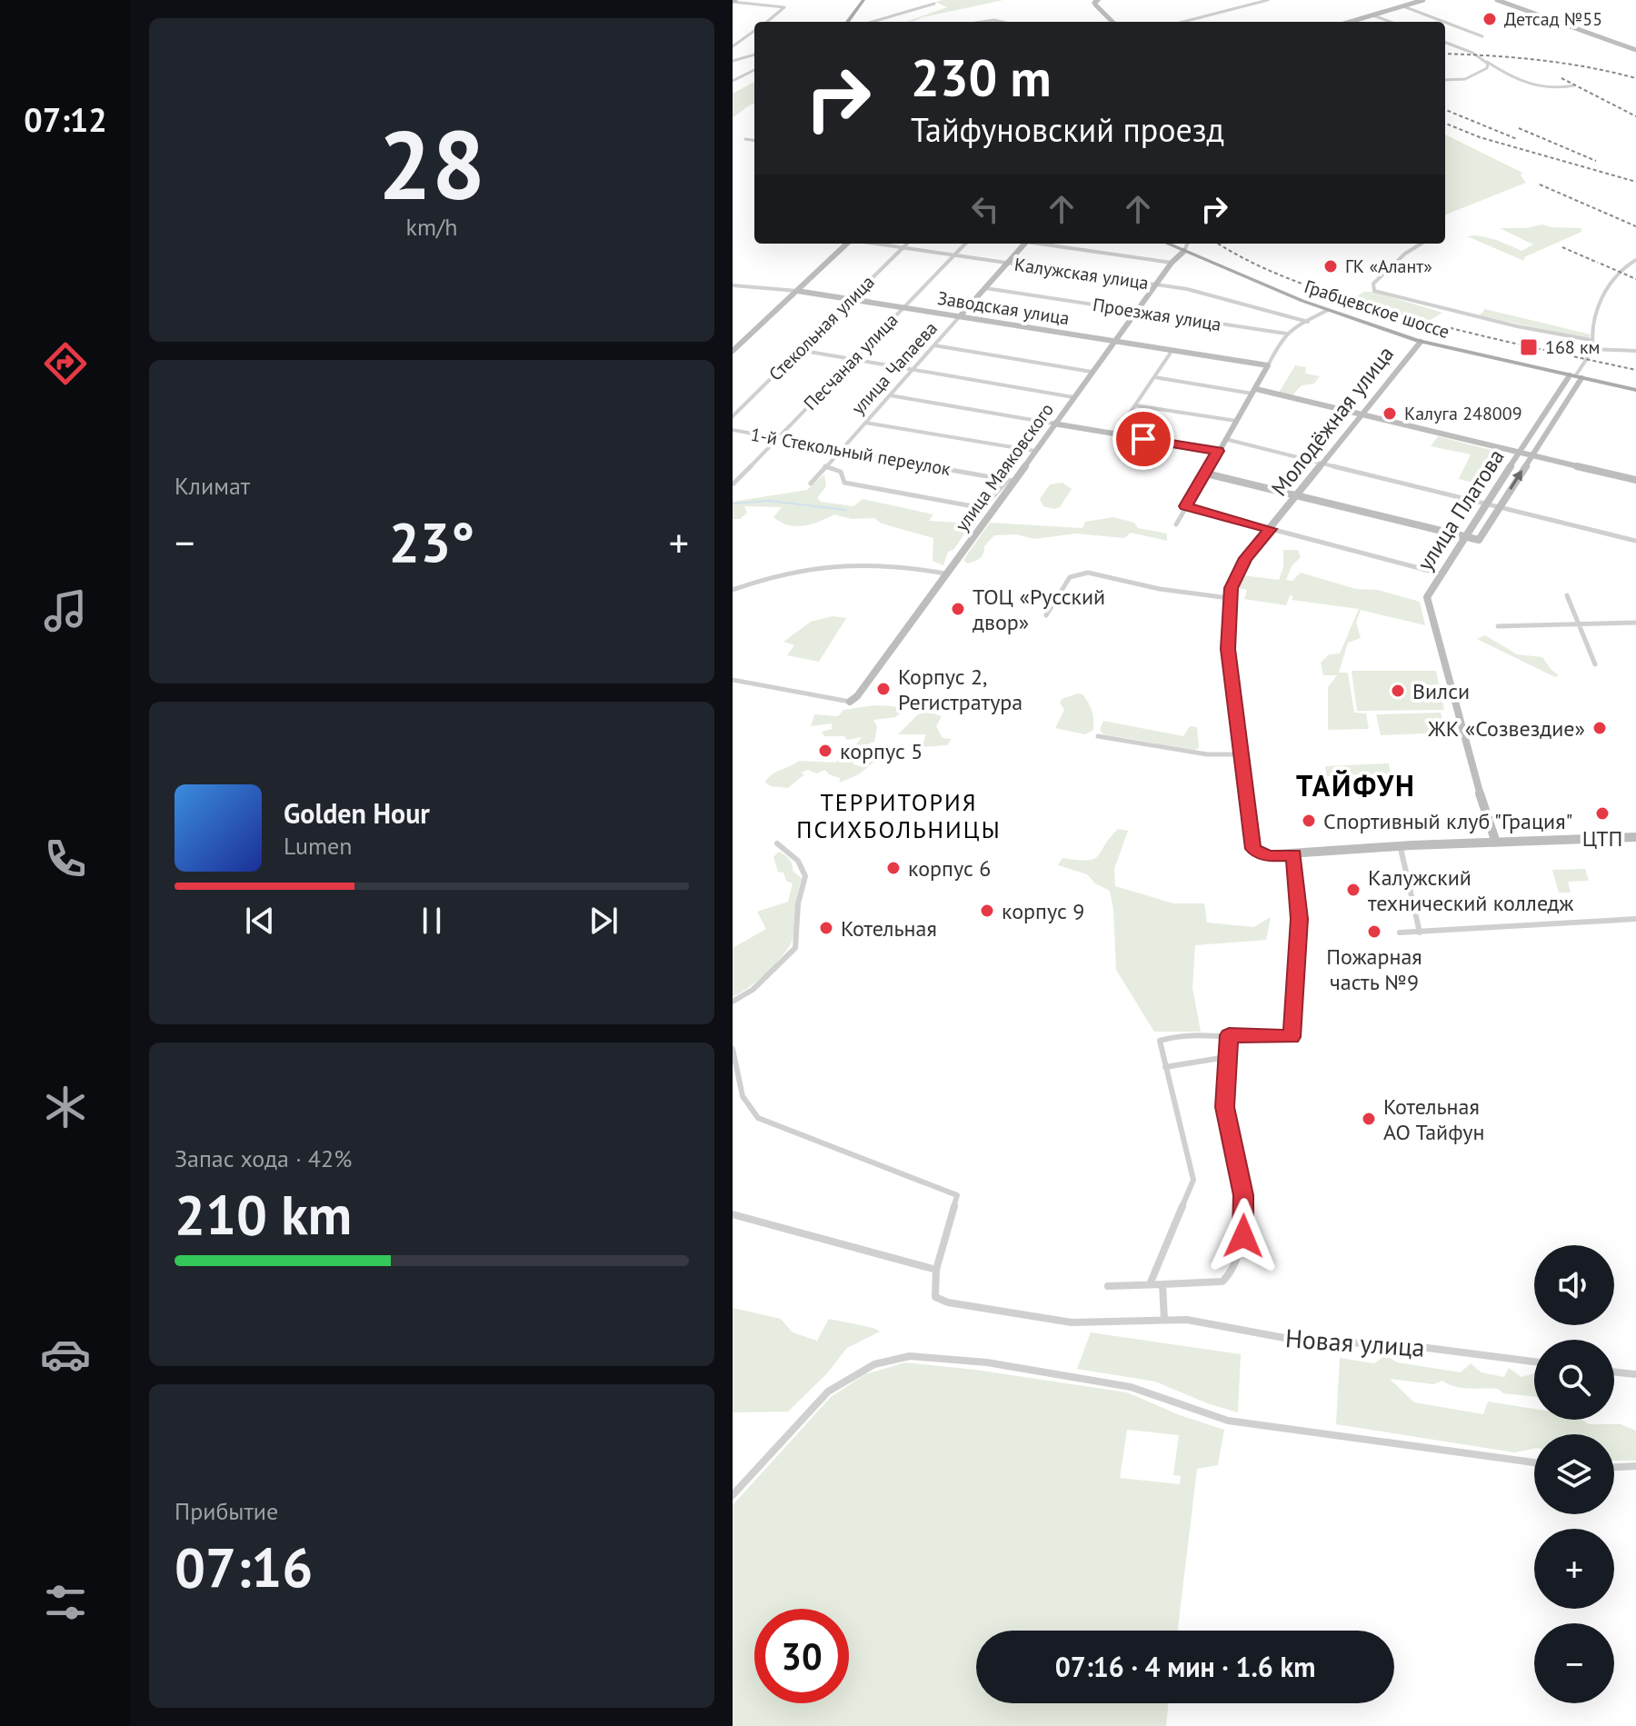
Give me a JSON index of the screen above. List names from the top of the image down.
{
  "streets": {
    "main road": ["Грабцевское шоссе"],
    "street": [
      "Калужская улица",
      "Заводская улица",
      "Проезжая улица",
      "Стекольная улица",
      "Песчаная улица",
      "улица Чапаева",
      "Молодёжная улица",
      "1-й Стекольный переулок",
      "улица Маяковского",
      "улица Платова",
      "Новая улица"
    ]
  },
  "crossings": [
    ["Калужская улица", "Стекольная улица"],
    ["Калужская улица", "Песчаная улица"],
    ["Калужская улица", "улица Чапаева"],
    ["Калужская улица", "улица Маяковского"],
    ["Заводская улица", "Стекольная улица"],
    ["Заводская улица", "Песчаная улица"],
    ["Заводская улица", "улица Чапаева"],
    ["Заводская улица", "улица Маяковского"],
    ["Грабцевское шоссе", "Молодёжная улица"],
    ["Грабцевское шоссе", "улица Маяковского"],
    ["Грабцевское шоссе", "улица Платова"],
    ["Проезжая улица", "улица Чапаева"],
    ["Проезжая улица", "улица Маяковского"],
    ["Песчаная улица", "1-й Стекольный переулок"],
    ["улица Чапаева", "1-й Стекольный переулок"],
    ["1-й Стекольный переулок", "улица Маяковского"]
  ],
  "districts": ["ТАЙФУН", "ТЕРРИТОРИЯ ПСИХБОЛЬНИЦЫ"],
  "places": {
    "other": [
      "Детсад №55",
      "ГК «Алант»",
      "Калуга 248009",
      "ТОЦ «Русский двор»",
      "Корпус 2, Регистратура",
      "Вилси",
      "ЖК «Созвездие»",
      "корпус 5",
      "ЦТП",
      "Спортивный клуб \"Грация\"",
      "корпус 6",
      "Калужский технический колледж",
      "корпус 9",
      "Котельная",
      "Пожарная часть №9",
      "Котельная АО Тайфун"
    ],
    "transit": ["168 км"]
  },
  "page": {
    "tabs": "07:12",
    "tile": [
      ["28", "km/h"],
      "Климат",
      ["Запас хода · 42%", "210 km"],
      ["Прибытие", "07:16"]
    ],
    "turn": ["230 m", "Тайфуновский проезд"],
    "heat": ["−", "23°", "+"],
    "song": ["Golden Hour", "Lumen"],
    "map_buttons": ["+", "−"],
    "limit": "30",
    "trip": "07:16 · 4 мин · 1.6 km"
  }
}
